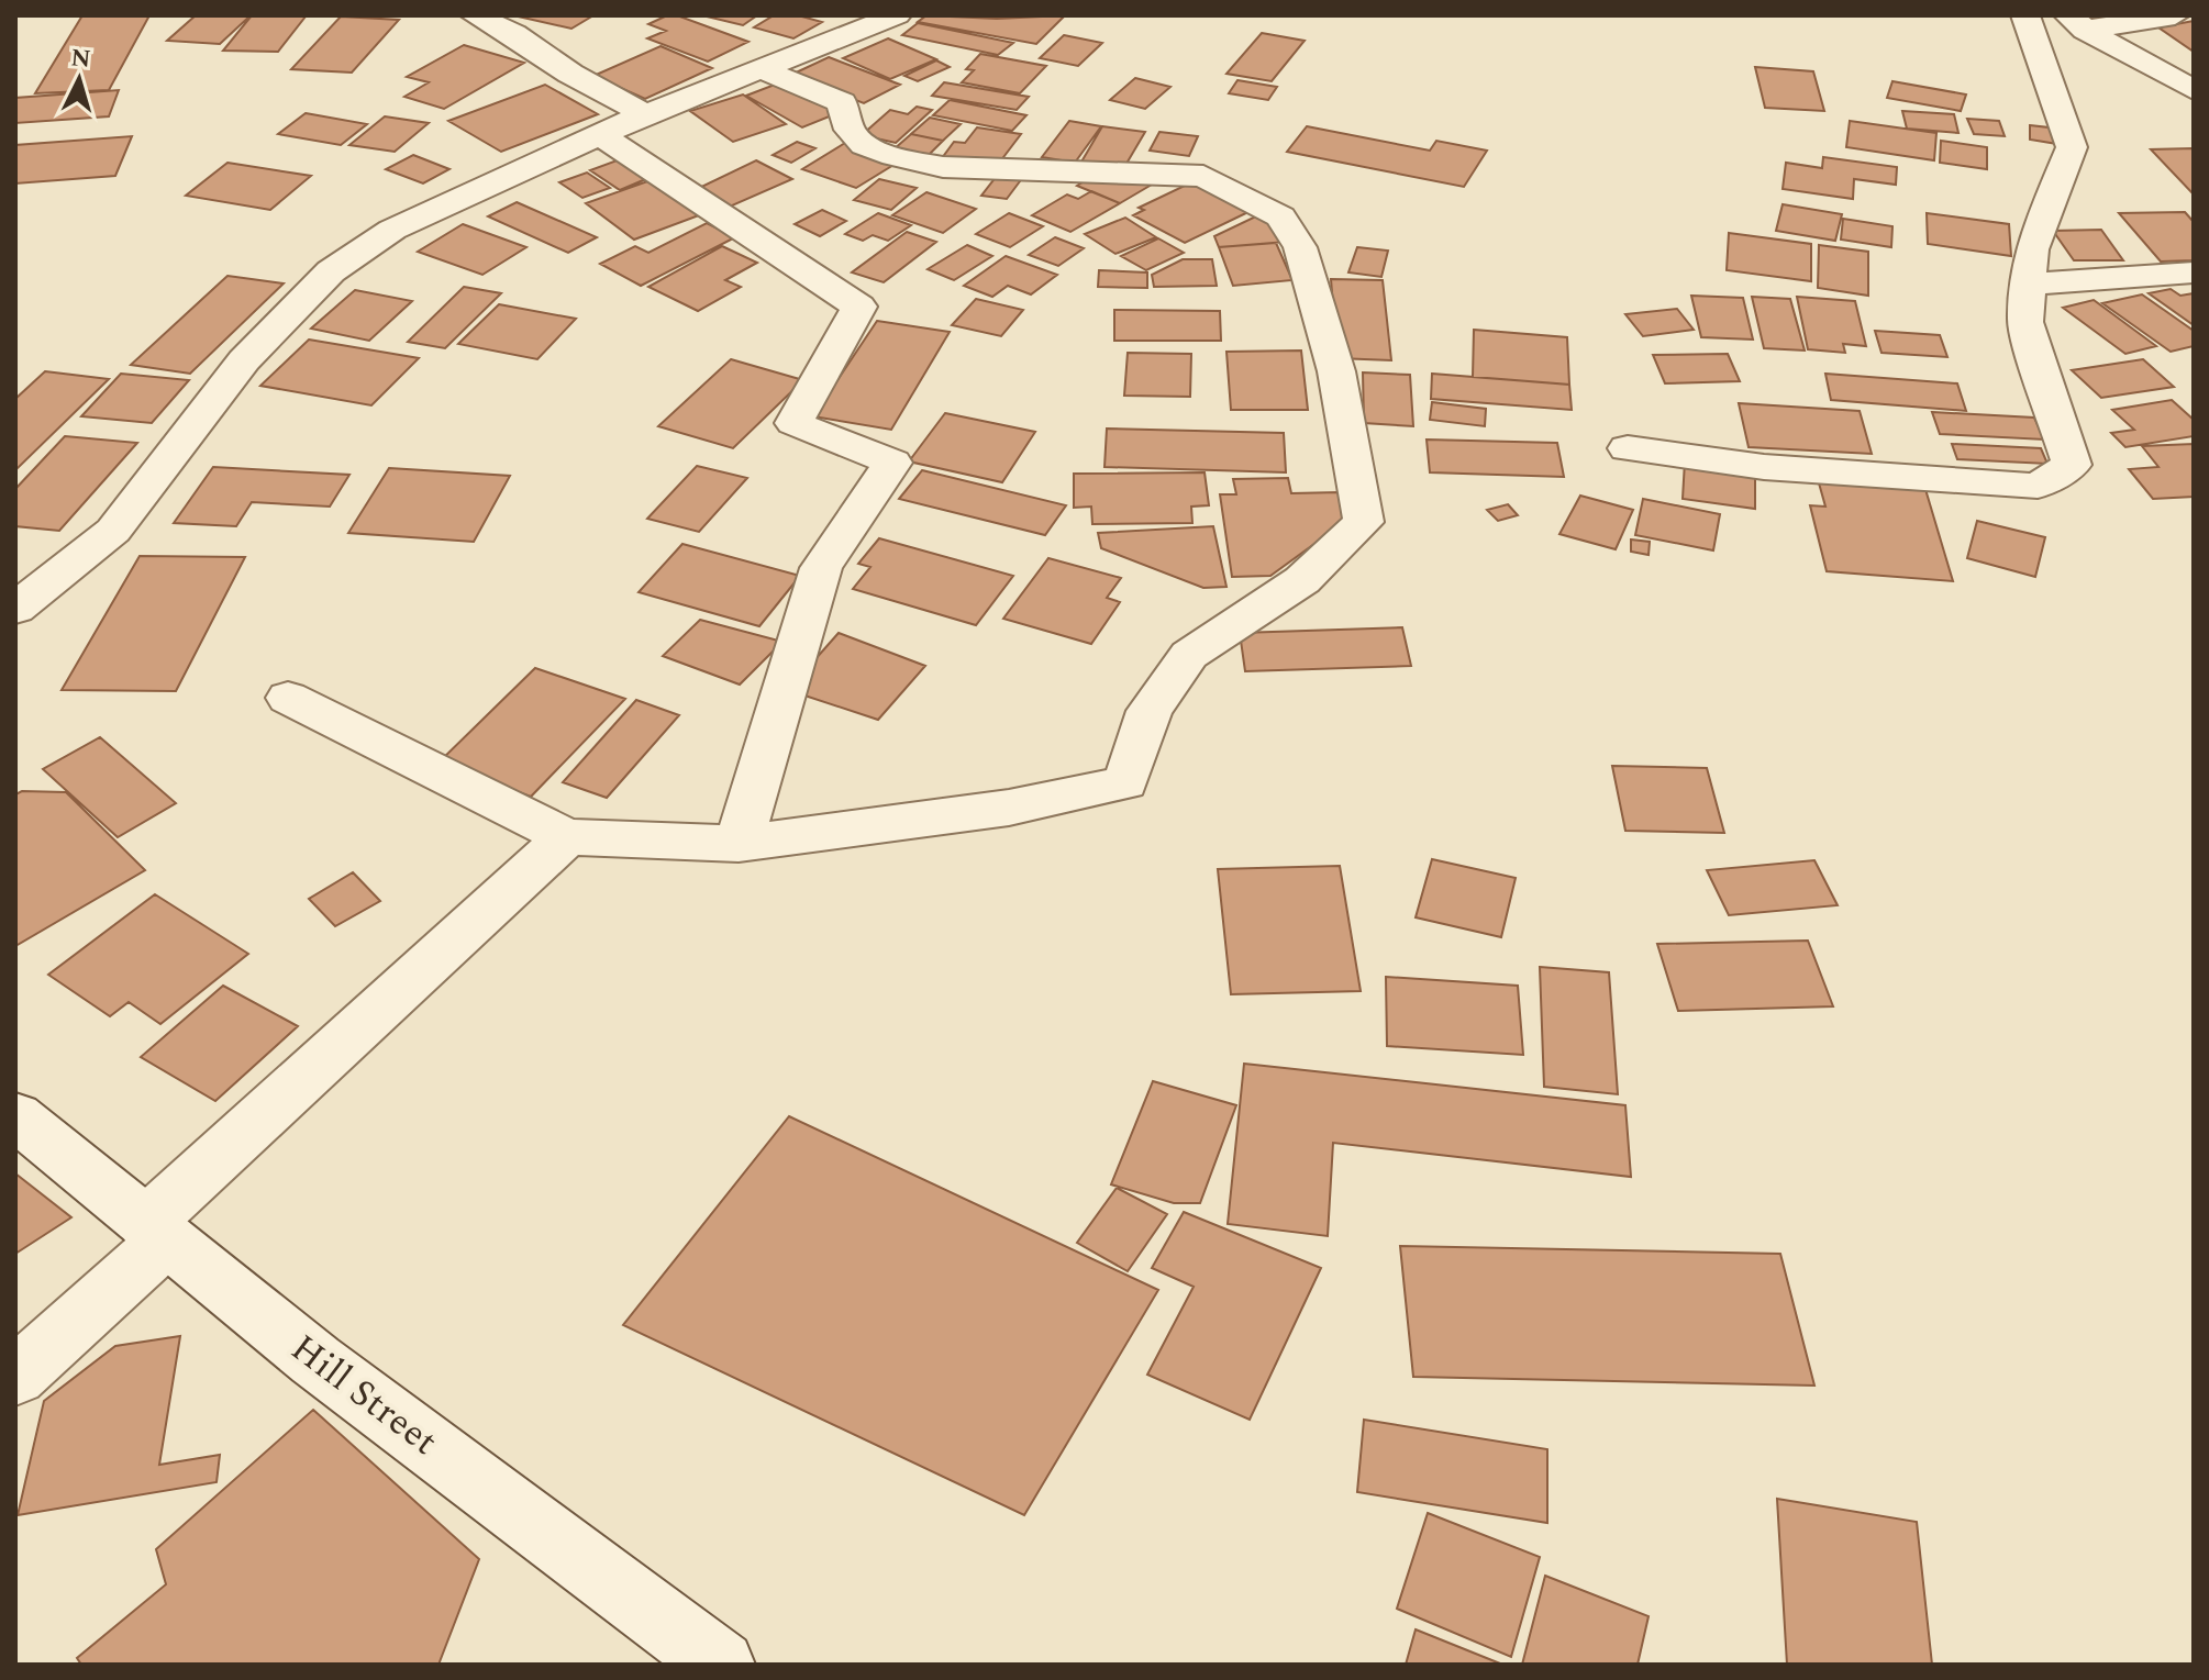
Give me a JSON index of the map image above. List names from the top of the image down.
{
  "streets": {
    "street": ["Hill Street"]
  },
  "north": "top"
}
